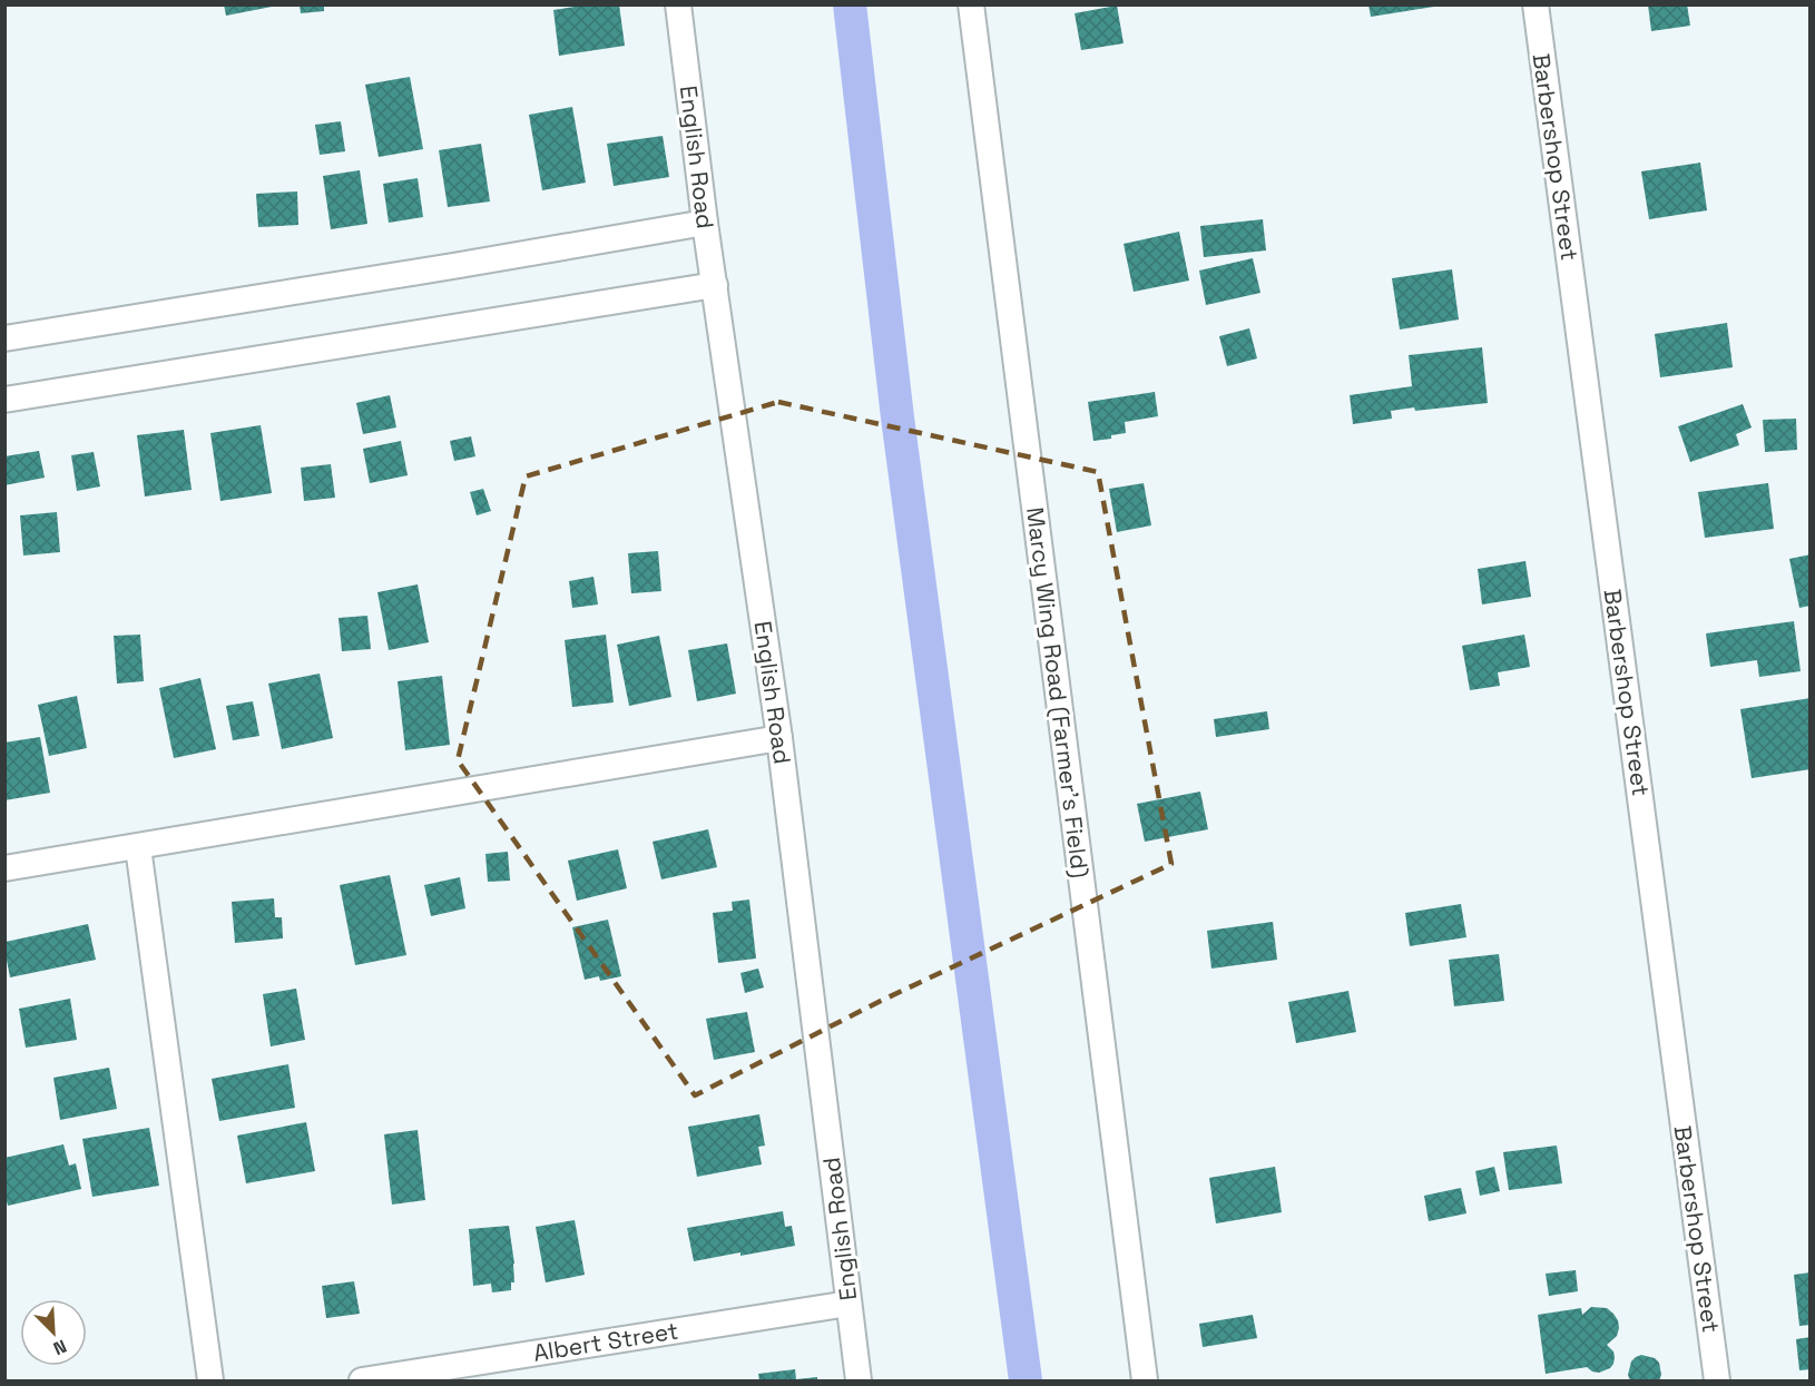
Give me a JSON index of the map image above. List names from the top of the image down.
{
  "streets": {
    "street": [
      "English Road",
      "Barbershop Street",
      "Marcy Wing Road (Farmer's Field)",
      "Albert Street"
    ]
  },
  "crossings": [
    ["English Road", "Albert Street"]
  ],
  "north": "bottom right"
}
